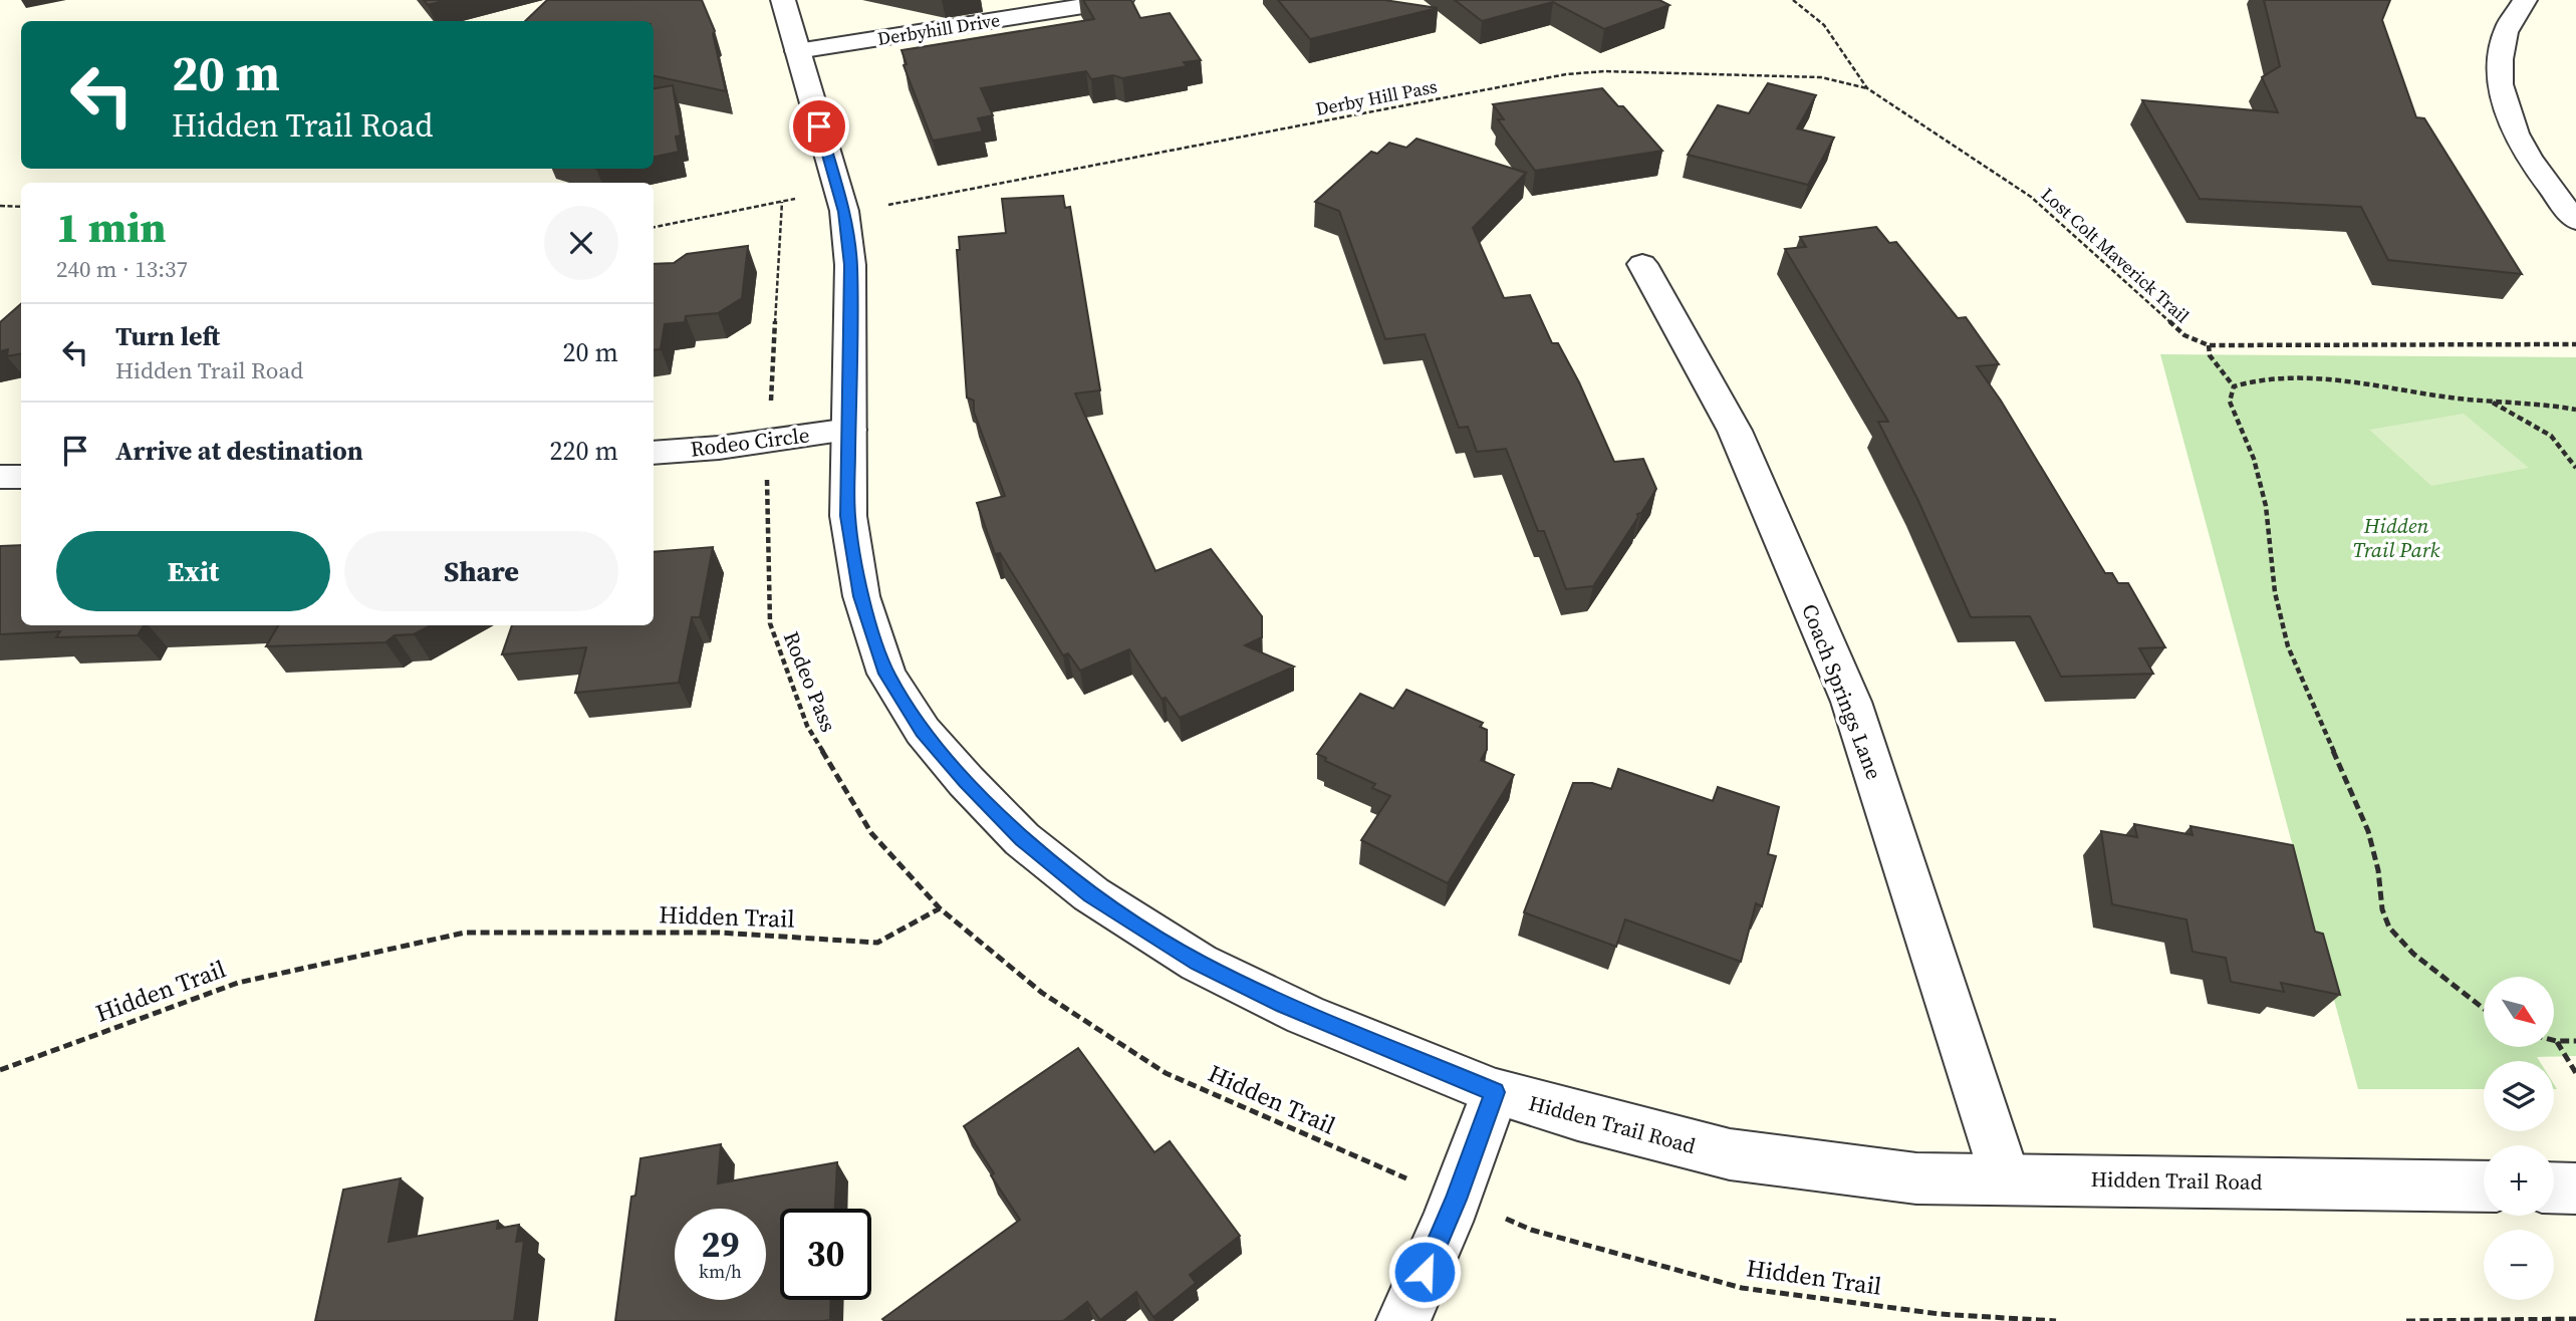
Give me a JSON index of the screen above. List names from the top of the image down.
{
  "streets": {
    "street": [
      "Derbyhill Drive",
      "Rodeo Circle",
      "Coach Springs Lane",
      "Hidden Trail Road"
    ],
    "path": [
      "Derby Hill Pass",
      "Lost Colt Maverick Trail",
      "Rodeo Pass",
      "Hidden Trail"
    ]
  },
  "crossings": [
    ["Derbyhill Drive", "Hidden Trail Road"],
    ["Derby Hill Pass", "Lost Colt Maverick Trail"],
    ["Rodeo Circle", "Hidden Trail Road"],
    ["Rodeo Pass", "Hidden Trail"],
    ["Coach Springs Lane", "Hidden Trail Road"]
  ],
  "parks": ["Hidden Trail Park"],
  "north": "bottom right",
  "page": {
    "turn": ["20 m", "Hidden Trail Road"],
    "heading": ["1 min", "240 m · 13:37"],
    "list": [
      {
        "name": "Turn left",
        "note": "Hidden Trail Road",
        "value": "20 m"
      },
      {
        "name": "Arrive at destination",
        "value": "220 m"
      }
    ],
    "buttons": ["Exit", "Share"],
    "map_buttons": ["+", "−"],
    "speed": "29 km/h",
    "limit": "30"
  }
}
